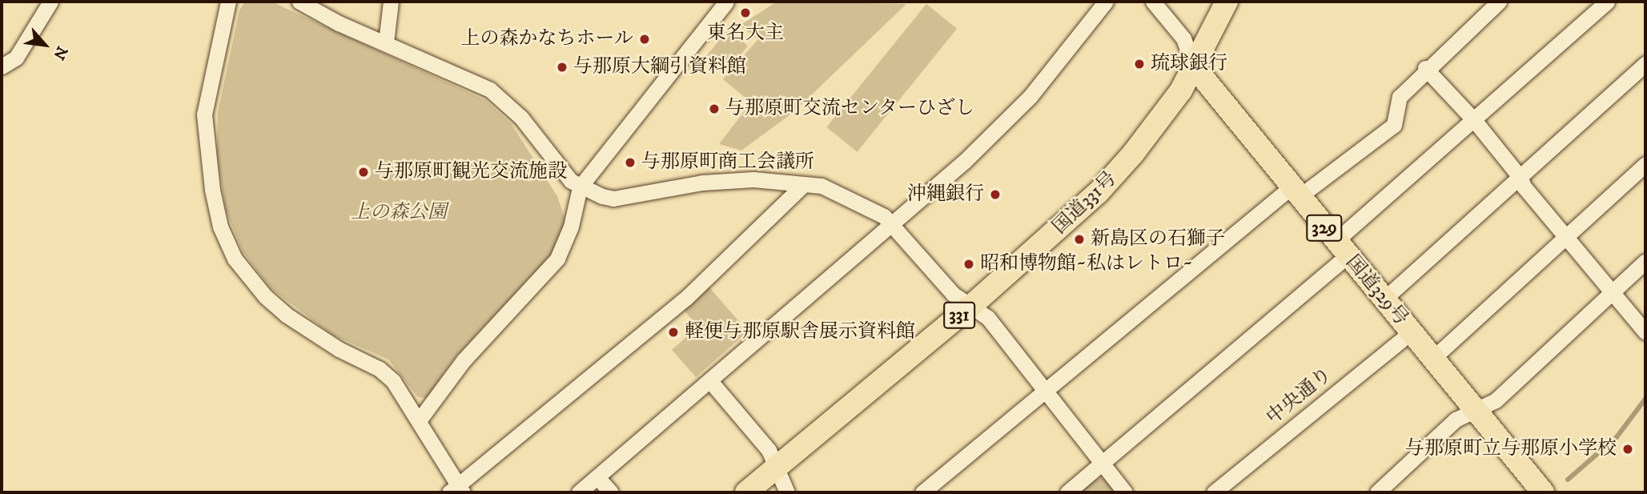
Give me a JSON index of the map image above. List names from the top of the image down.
{
  "streets": {
    "highway": [
      "国道331号",
      "329",
      "国道329号",
      "331"
    ],
    "street": ["中央通り"]
  },
  "crossings": [
    ["国道331号", "国道329号"],
    ["国道329号", "中央通り"]
  ],
  "parks": ["上の森公園"],
  "places": [
    "東名大主",
    "上の森かなちホール",
    "琉球銀行",
    "与那原大綱引資料館",
    "与那原町交流センターひざし",
    "与那原町商工会議所",
    "与那原町観光交流施設",
    "沖縄銀行",
    "新島区の石獅子",
    "昭和博物館~私はレトロ~",
    "軽便与那原駅舎展示資料館",
    "与那原町立与那原小学校"
  ],
  "north": "bottom right"
}
